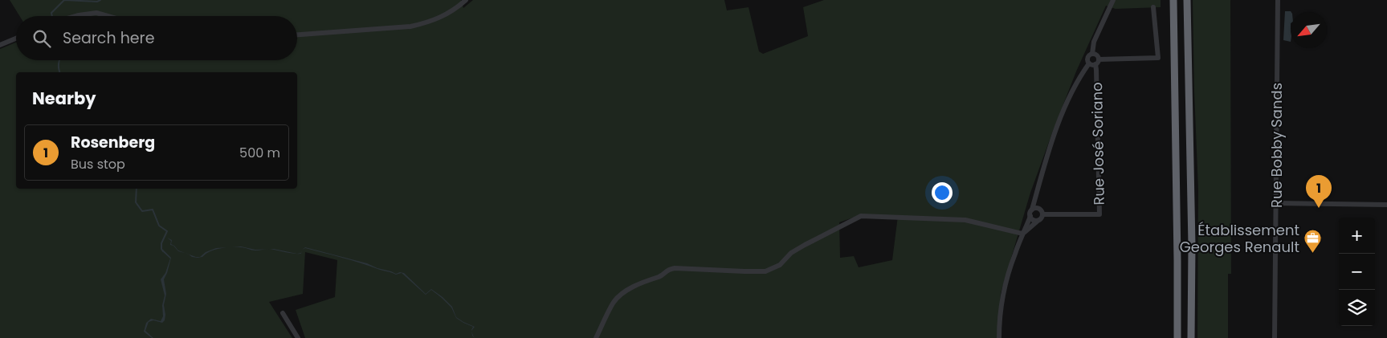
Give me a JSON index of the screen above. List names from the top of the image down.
{
  "streets": {
    "street": ["Rue José Soriano", "Rue Bobby Sands"]
  },
  "places": {
    "office": ["Établissement Georges Renault"]
  },
  "north": "bottom left",
  "page": {
    "search": "Search here",
    "heading": "Nearby",
    "list": [
      {
        "mark": "1",
        "name": "Rosenberg",
        "note": "Bus stop",
        "value": "500 m"
      }
    ],
    "pins": "1",
    "map_buttons": ["+", "−"]
  }
}
